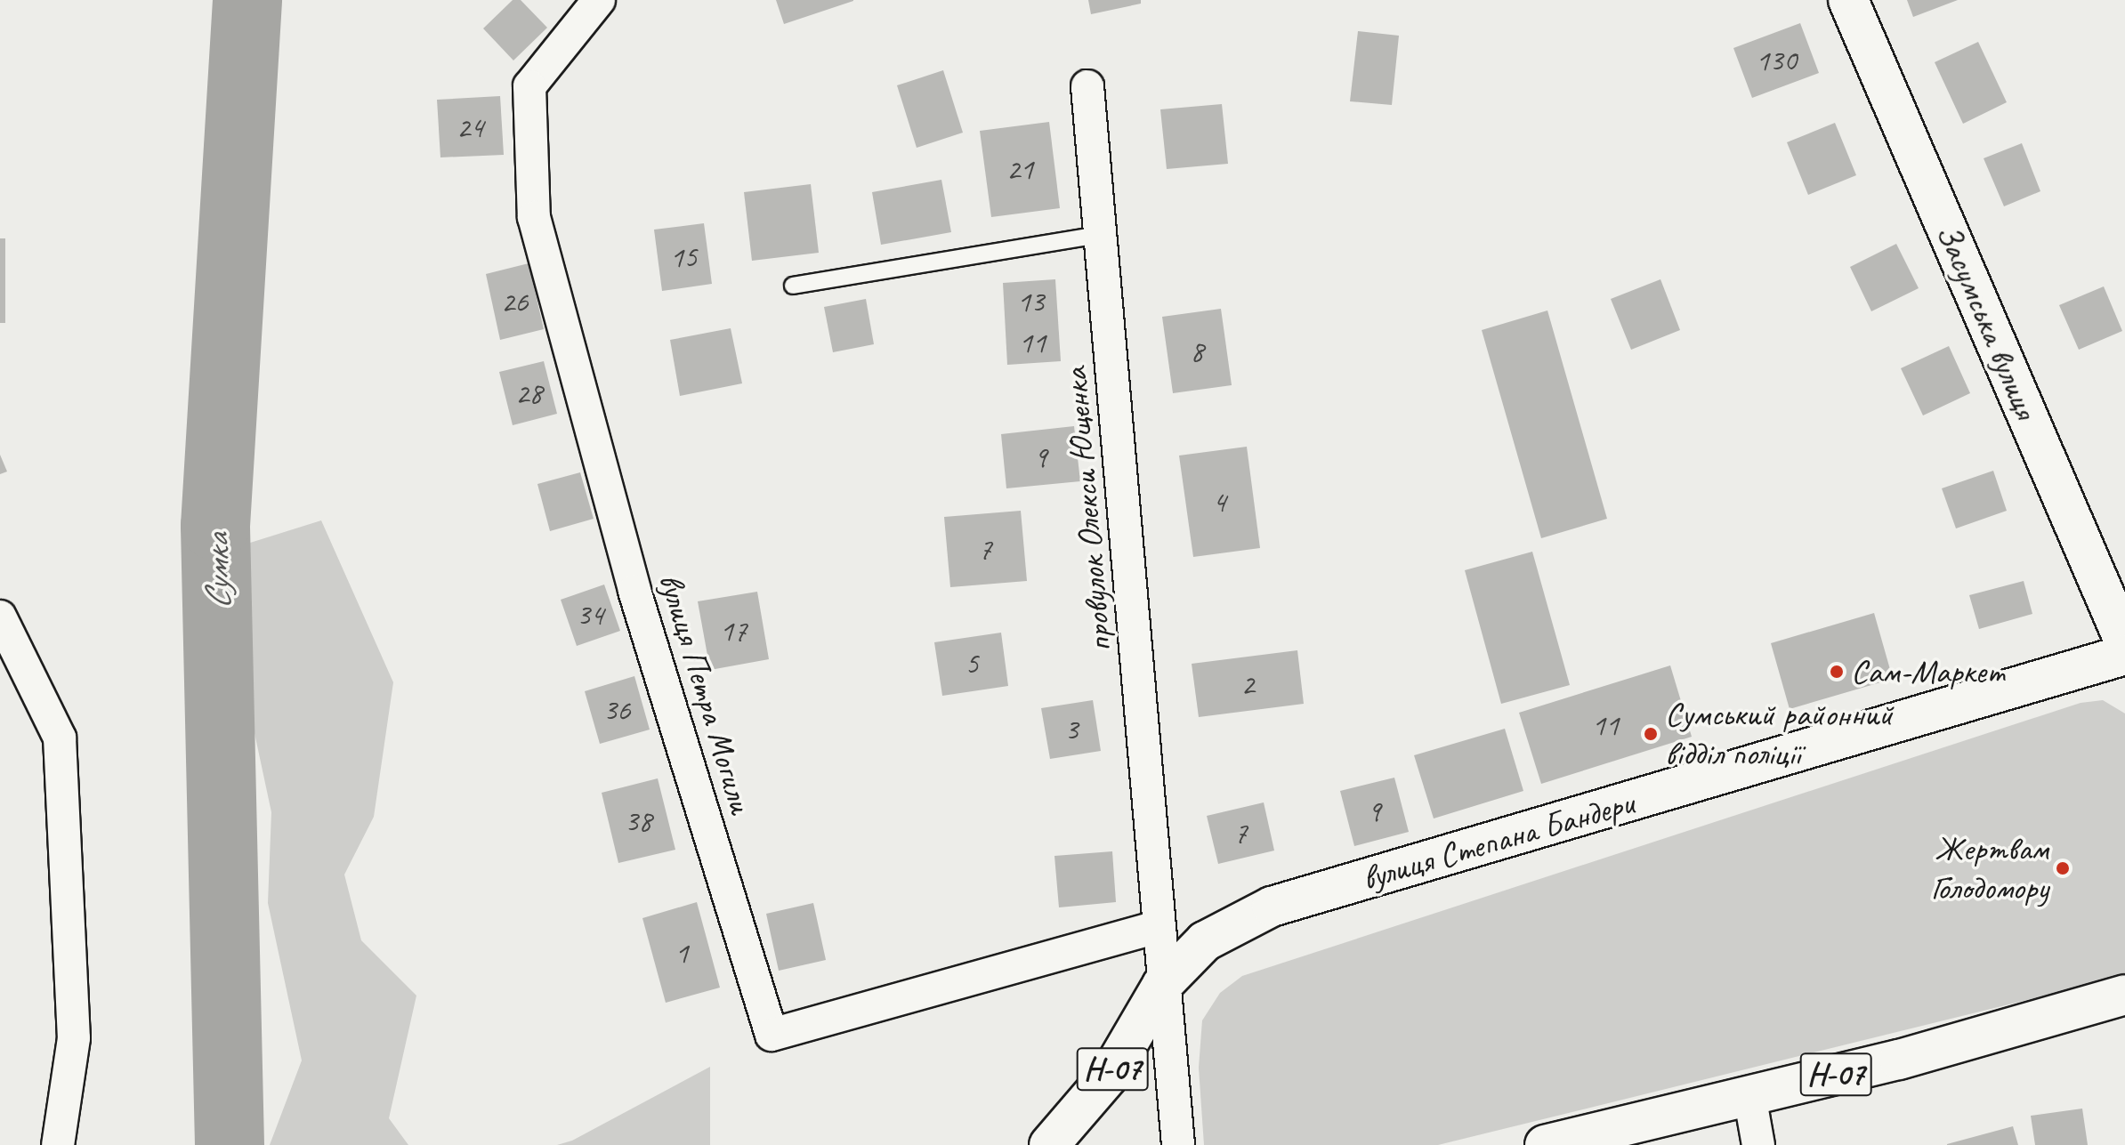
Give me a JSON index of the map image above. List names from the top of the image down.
{
  "streets": {
    "main road": ["Засумська вулиця", "вулиця Степана Бандери", "Н-07"],
    "street": ["провулок Олекси Ющенка", "вулиця Петра Могили"]
  },
  "crossings": [
    ["провулок Олекси Ющенка", "вулиця Петра Могили"],
    ["провулок Олекси Ющенка", "вулиця Степана Бандери"]
  ],
  "water": ["Сумка"],
  "places": ["Сам-Маркет", "Сумський районний відділ поліції", "Жертвам Голодомору"],
  "house_numbers": [
    "130",
    "24",
    "21",
    "15",
    "26",
    "13",
    "11",
    "8",
    "28",
    "9",
    "4",
    "7",
    "34",
    "17",
    "5",
    "2",
    "36",
    "11",
    "3",
    "9",
    "38",
    "7",
    "1"
  ]
}
